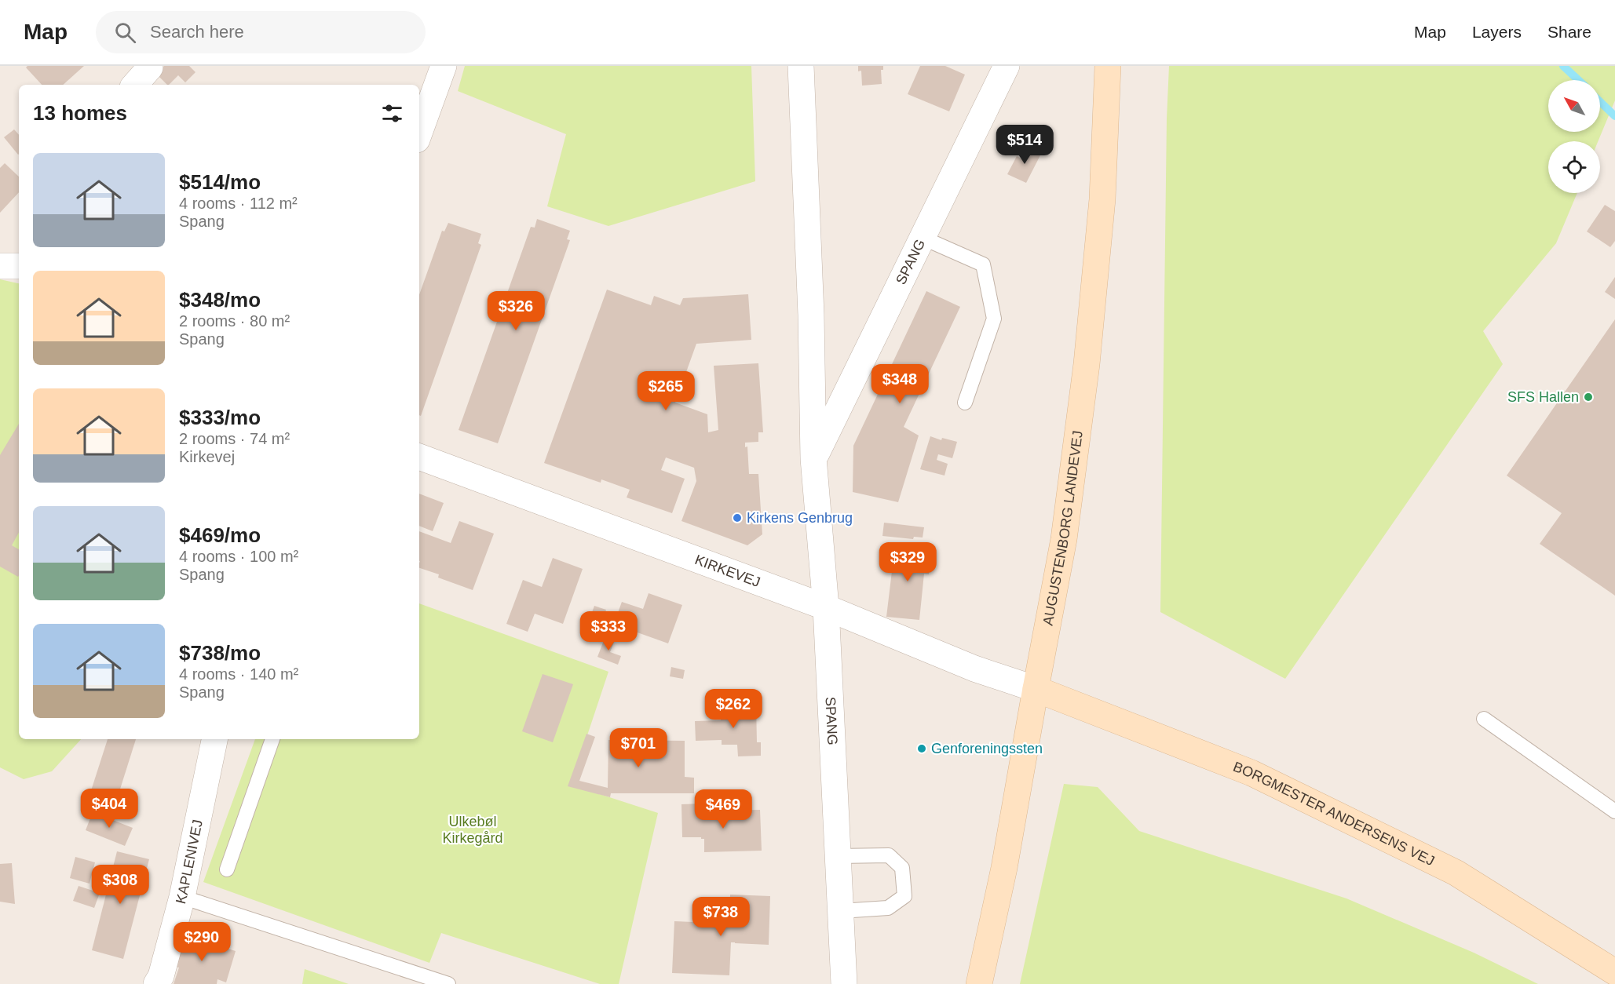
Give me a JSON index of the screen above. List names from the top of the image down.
{
  "streets": {
    "street": [
      "SPANG",
      "AUGUSTENBORG LANDEVEJ",
      "KIRKEVEJ",
      "BORGMESTER ANDERSENS VEJ",
      "KAPLENIVEJ"
    ]
  },
  "crossings": [
    ["SPANG", "KIRKEVEJ"],
    ["AUGUSTENBORG LANDEVEJ", "KIRKEVEJ"],
    ["AUGUSTENBORG LANDEVEJ", "BORGMESTER ANDERSENS VEJ"],
    ["KIRKEVEJ", "BORGMESTER ANDERSENS VEJ"]
  ],
  "parks": ["Ulkebøl Kirkegård"],
  "places": ["SFS Hallen", "Kirkens Genbrug", "Genforeningssten"],
  "north": "top left",
  "page": {
    "header": "Map",
    "search": "Search here",
    "nav": ["Map", "Layers", "Share"],
    "heading": "13 homes",
    "price": [
      "$514",
      "$326",
      "$348",
      "$265",
      "$329",
      "$333",
      "$262",
      "$701",
      "$404",
      "$469",
      "$308",
      "$738",
      "$290"
    ],
    "list": [
      {
        "name": "$514/mo",
        "note": "4 rooms · 112 m² · Spang"
      },
      {
        "name": "$348/mo",
        "note": "2 rooms · 80 m² · Spang"
      },
      {
        "name": "$333/mo",
        "note": "2 rooms · 74 m² · Kirkevej"
      },
      {
        "name": "$469/mo",
        "note": "4 rooms · 100 m² · Spang"
      },
      {
        "name": "$738/mo",
        "note": "4 rooms · 140 m² · Spang"
      }
    ]
  }
}
